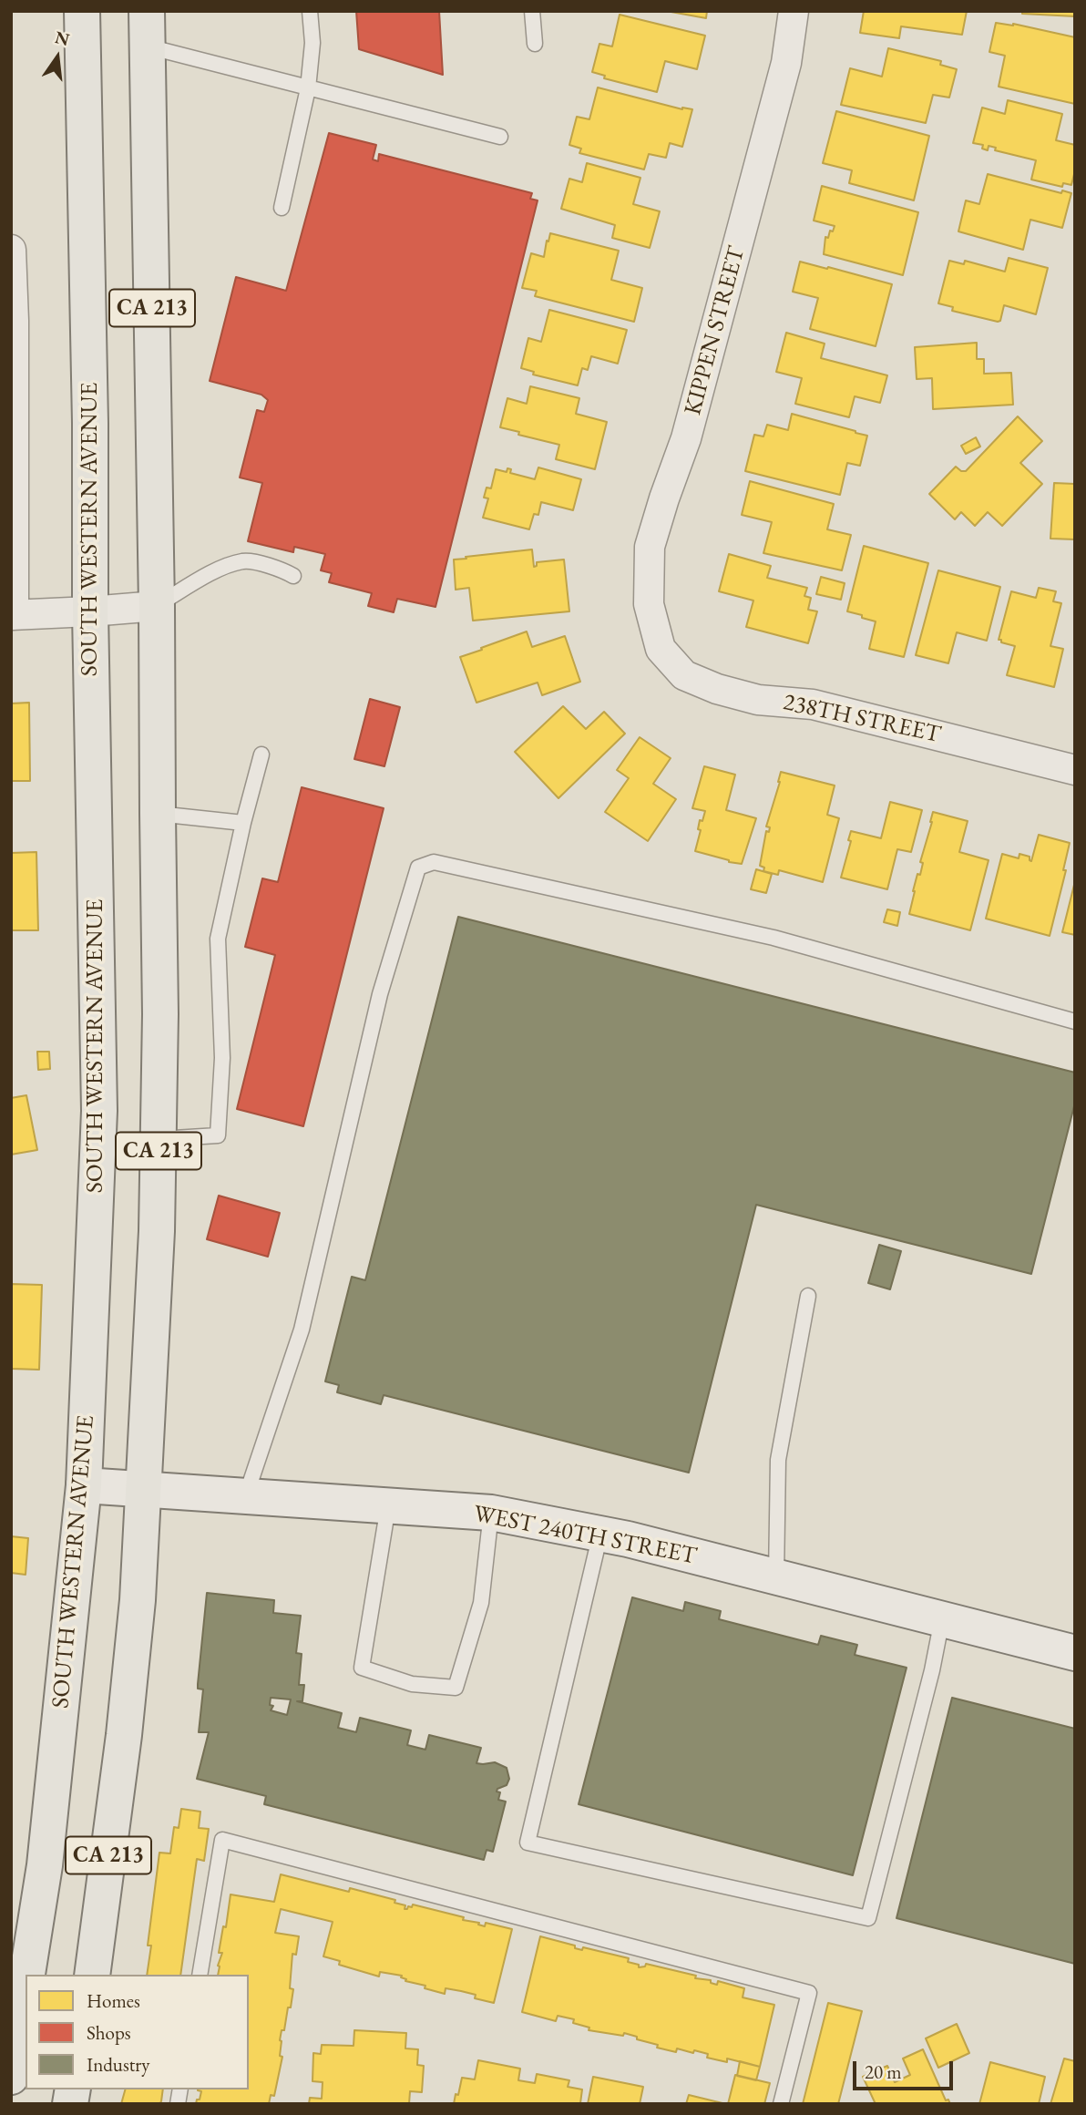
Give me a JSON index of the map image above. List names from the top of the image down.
{
  "streets": {
    "main road": ["CA 213", "SOUTH WESTERN AVENUE"],
    "street": ["KIPPEN STREET", "238TH STREET", "WEST 240TH STREET"]
  },
  "crossings": [
    ["CA 213", "WEST 240TH STREET"],
    ["KIPPEN STREET", "238TH STREET"],
    ["SOUTH WESTERN AVENUE", "WEST 240TH STREET"]
  ],
  "legend": ["Homes", "Shops", "Industry"],
  "scale_bar": "20 m",
  "north": "top"
}
